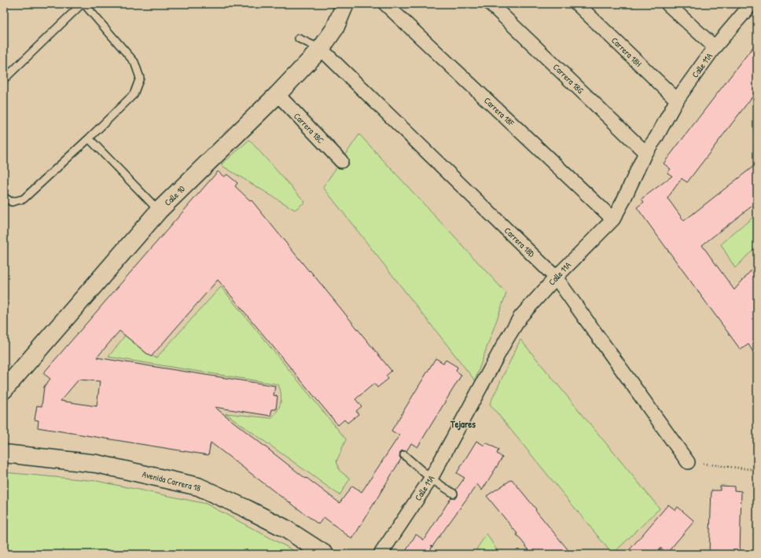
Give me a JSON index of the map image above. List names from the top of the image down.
{
  "streets": {
    "street": [
      "Carrera 18H",
      "Calle 11A",
      "Carrera 18G",
      "Carrera 18F",
      "Carrera 18C",
      "Calle 10",
      "Carrera 18D",
      "Avenida Carrera 18"
    ]
  },
  "crossings": [
    ["Carrera 18H", "Calle 11A"],
    ["Calle 11A", "Carrera 18G"],
    ["Calle 11A", "Carrera 18F"],
    ["Calle 11A", "Carrera 18D"],
    ["Carrera 18C", "Calle 10"],
    ["Calle 10", "Carrera 18D"]
  ],
  "districts": ["Tejares"]
}
